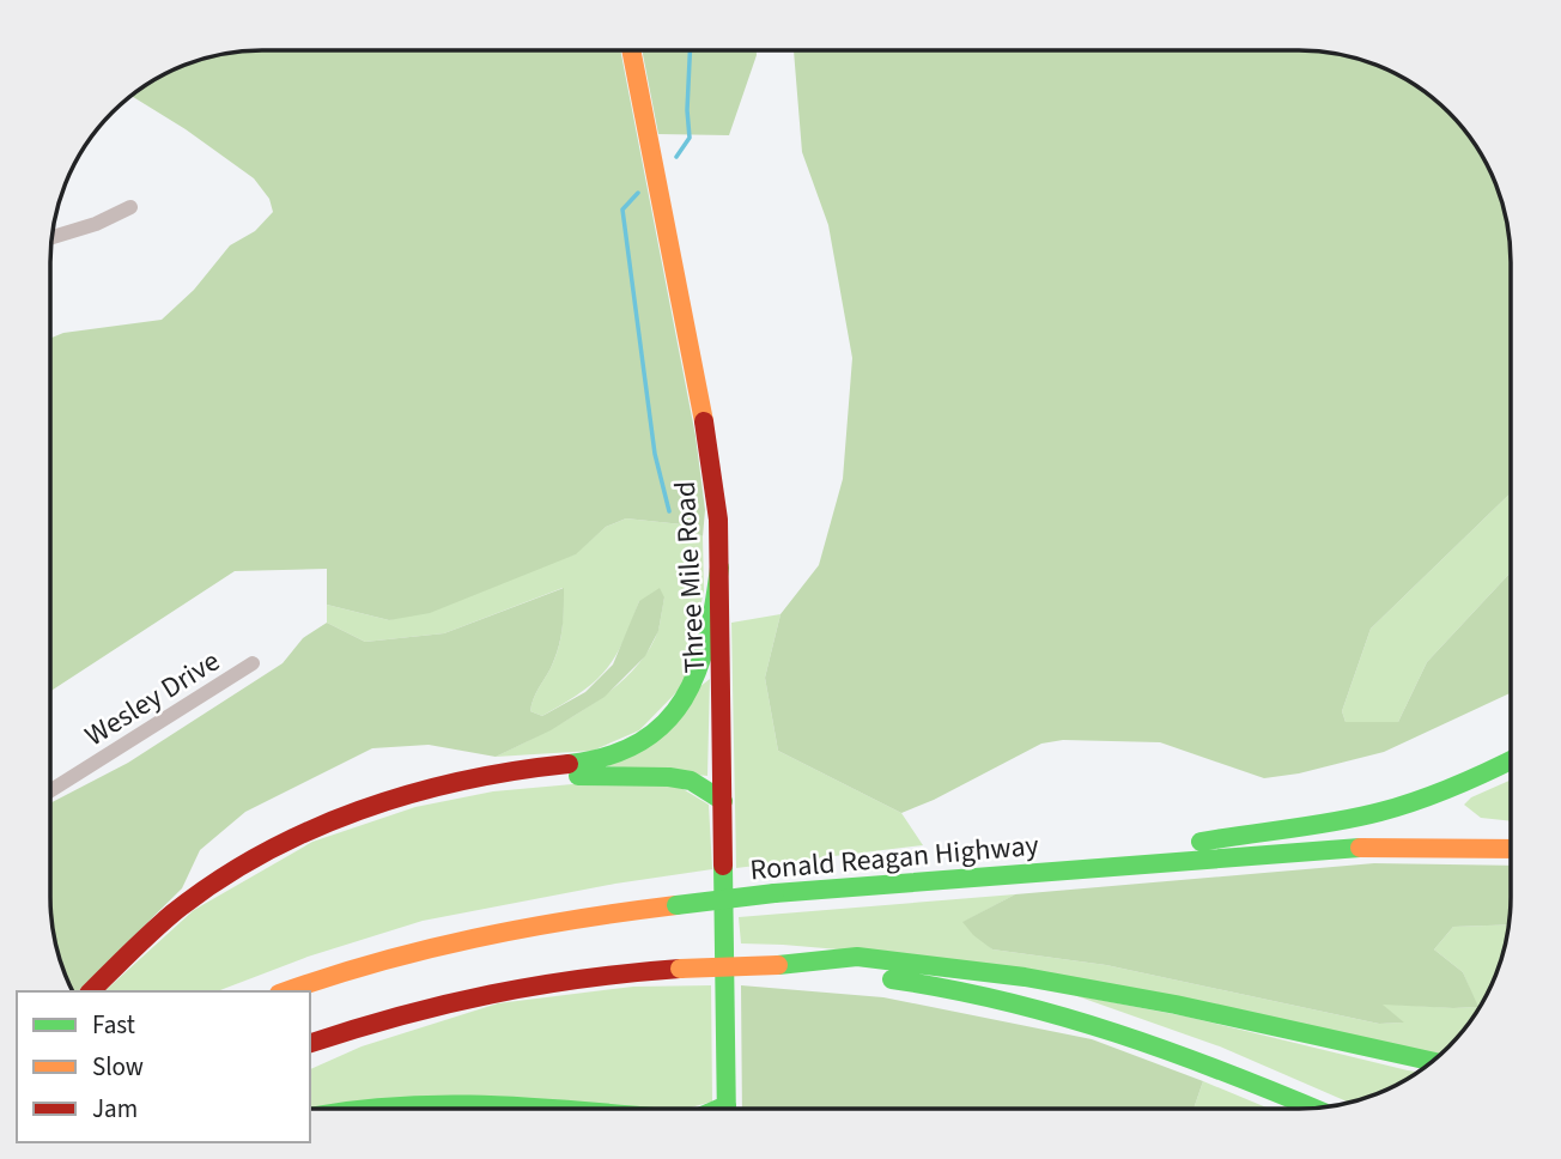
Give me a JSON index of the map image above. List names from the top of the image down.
{
  "streets": {
    "main road": ["Three Mile Road", "Ronald Reagan Highway"],
    "street": ["Wesley Drive"]
  },
  "legend": ["Fast", "Slow", "Jam"]
}
